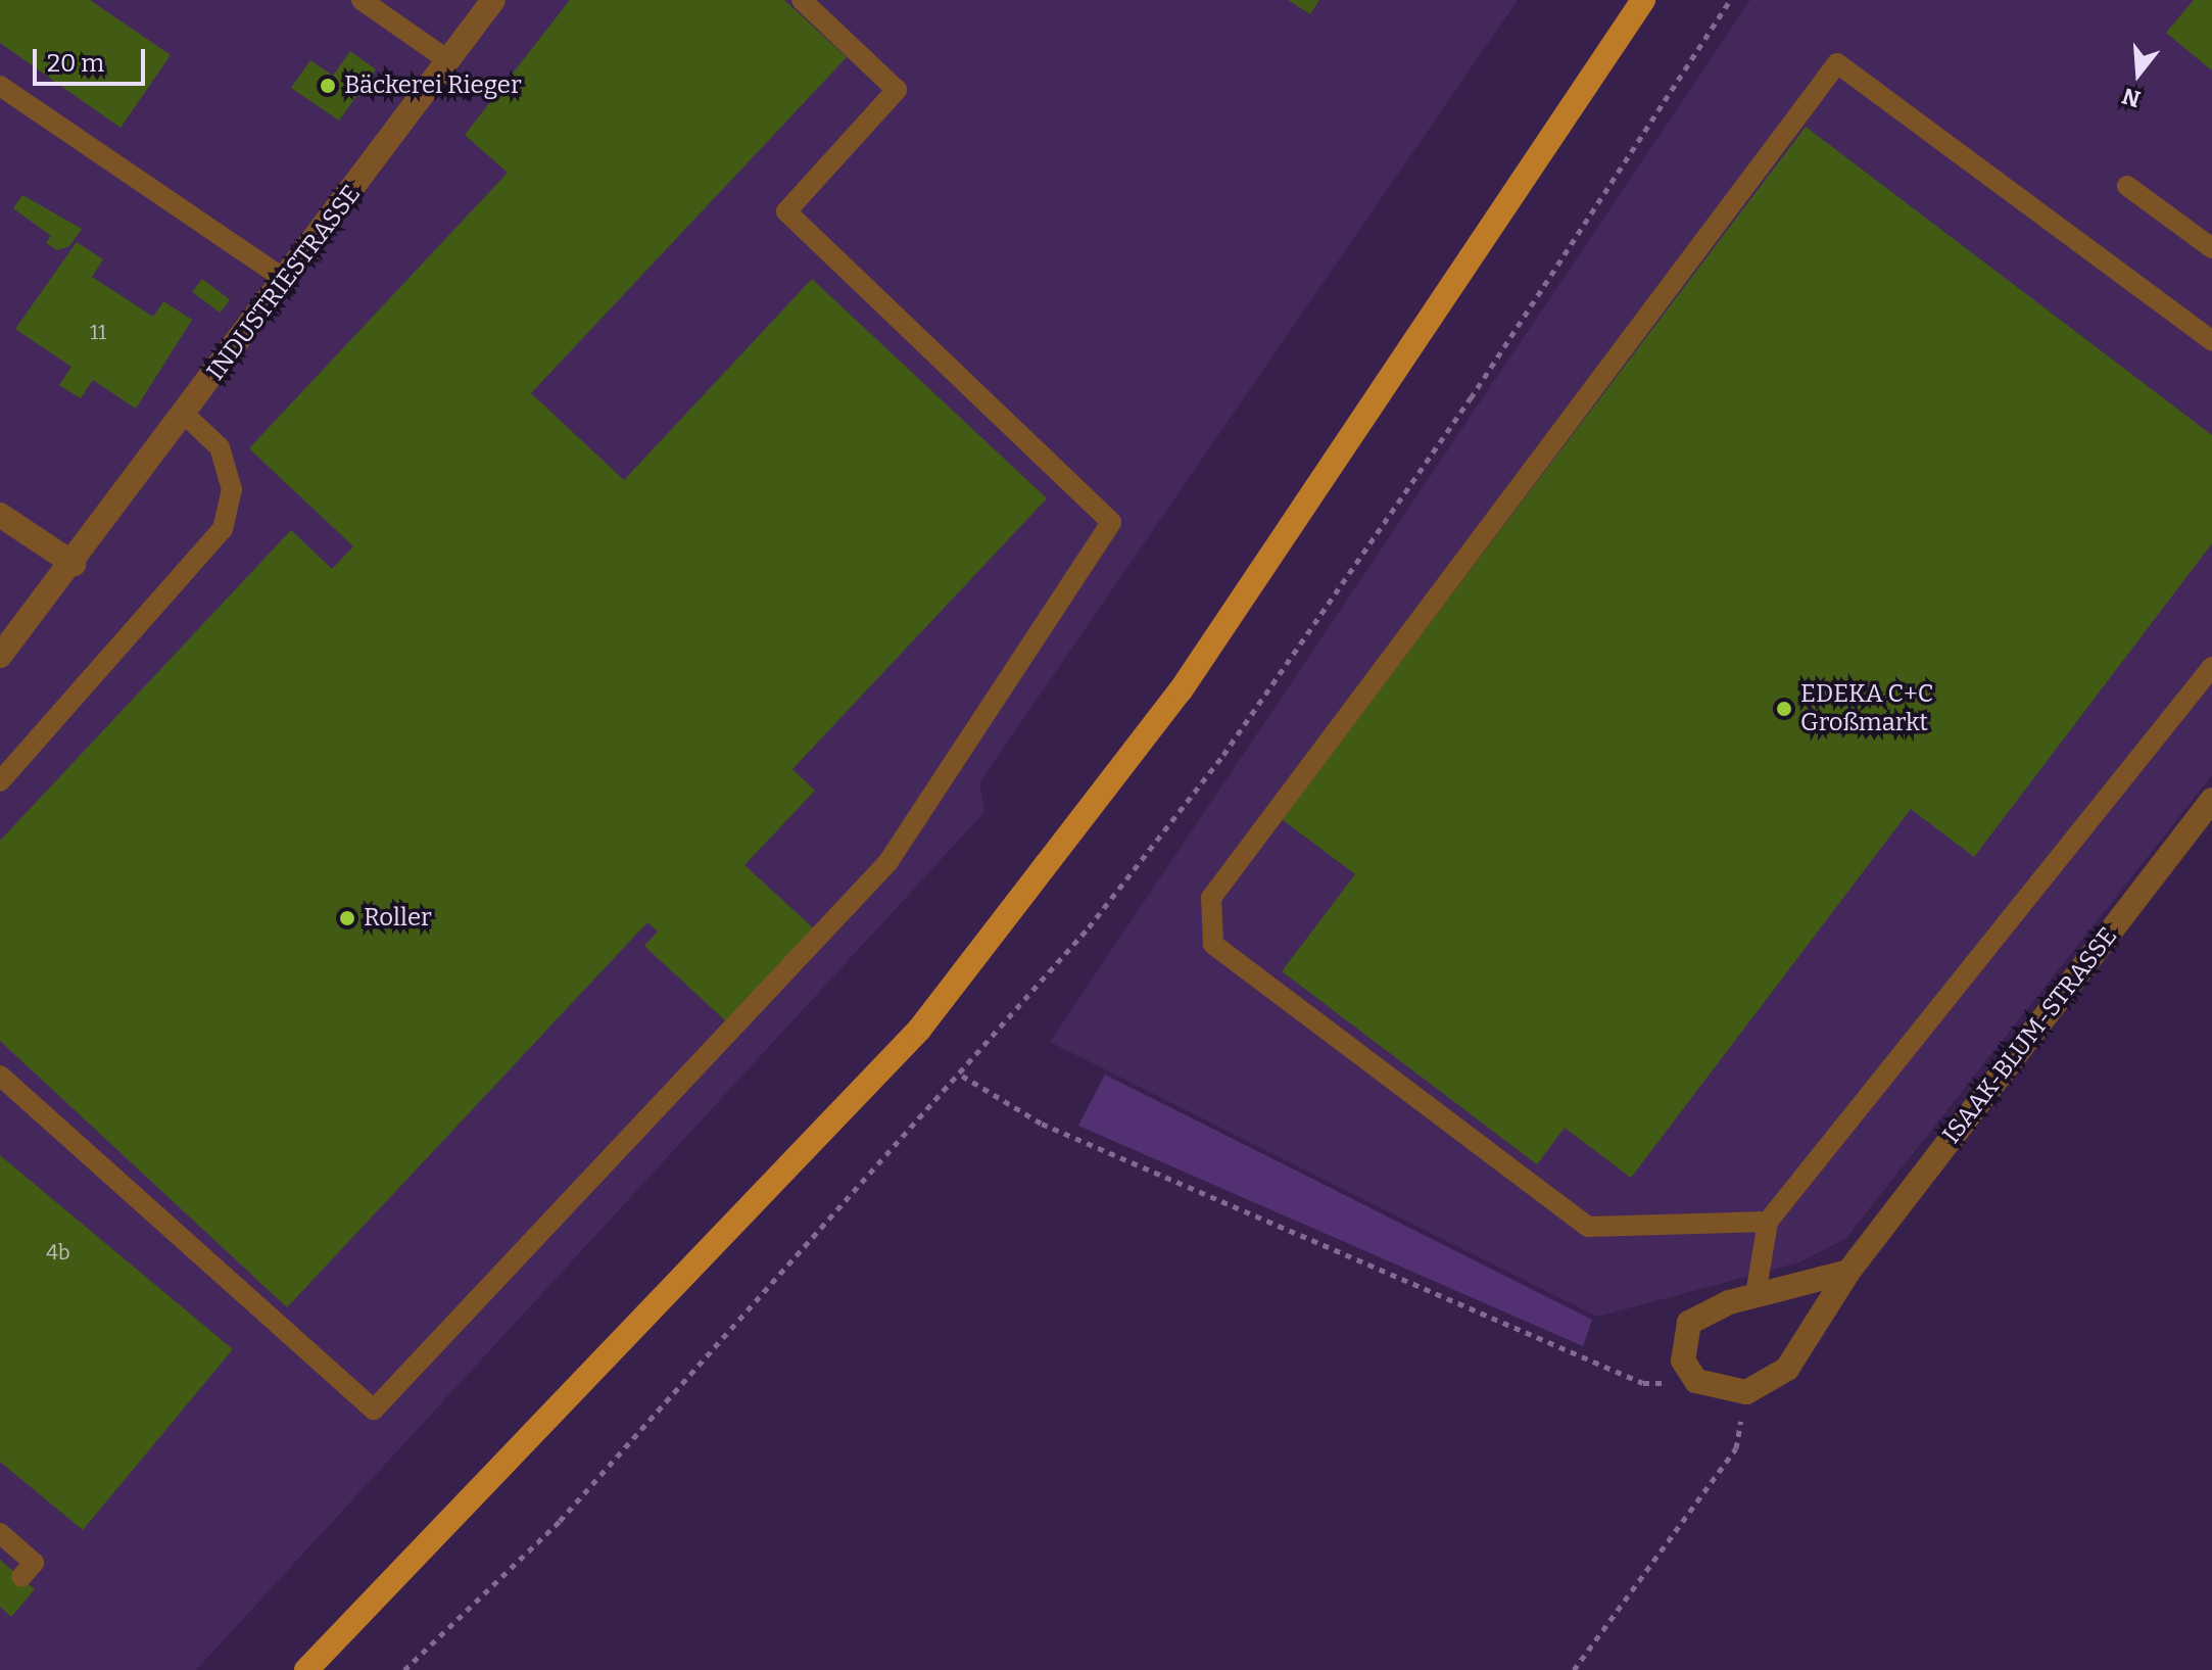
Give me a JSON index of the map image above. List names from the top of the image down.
{
  "streets": {
    "street": ["INDUSTRIESTRASSE", "ISAAK-BLUM-STRASSE"]
  },
  "places": ["Bäckerei Rieger", "EDEKA C+C Großmarkt", "Roller"],
  "house_numbers": ["11", "4b"],
  "scale_bar": "20 m",
  "north": "bottom"
}
